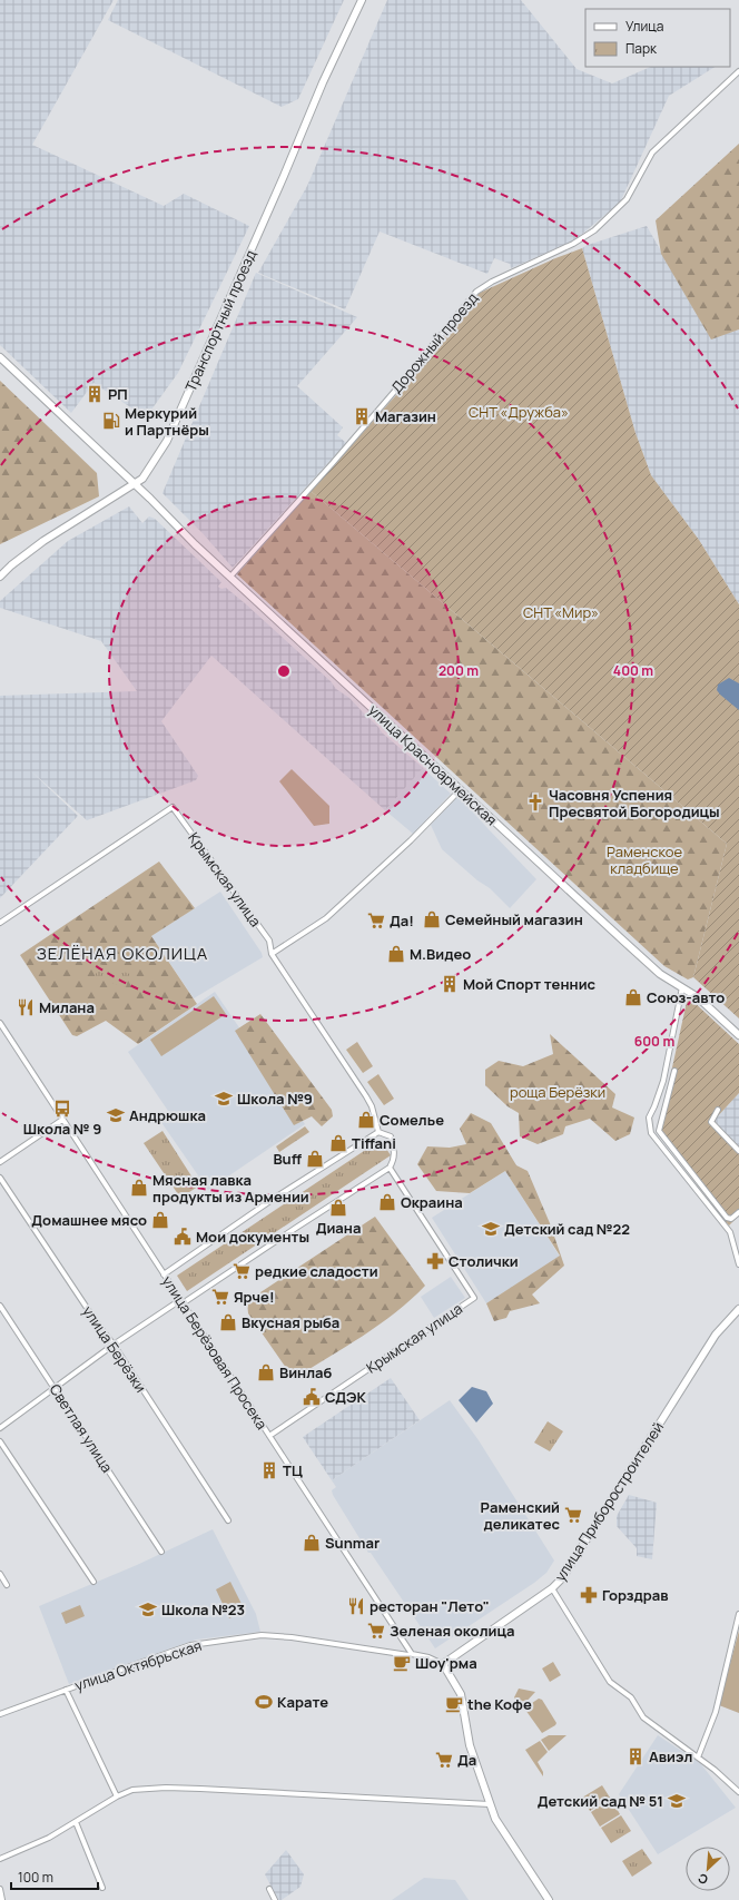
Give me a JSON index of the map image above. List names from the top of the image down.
{
  "streets": {
    "main road": ["Транспортный проезд", "улица Красноармейская", "улица Приборостроителей"],
    "street": [
      "Дорожный проезд",
      "Крымская улица",
      "улица Берёзки",
      "улица Берёзовая Просека",
      "Светлая улица",
      "улица Октябрьская"
    ]
  },
  "crossings": [
    ["Транспортный проезд", "улица Красноармейская"],
    ["Дорожный проезд", "улица Красноармейская"],
    ["Крымская улица", "улица Берёзовая Просека"],
    ["улица Берёзовая Просека", "улица Октябрьская"]
  ],
  "districts": ["ЗЕЛЁНАЯ ОКОЛИЦА"],
  "parks": [
    "СНТ «Дружба»",
    "СНТ «Мир»",
    "Раменское кладбище",
    "роща Берёзки"
  ],
  "places": {
    "building": [
      "РП",
      "Магазин",
      "Мой Спорт теннис",
      "ТЦ",
      "Авиэл"
    ],
    "fuel station": ["Меркурий и Партнёры"],
    "church": ["Часовня Успения Пресвятой Богородицы"],
    "shop": [
      "Семейный магазин",
      "М.Видео",
      "Союз-авто",
      "Сомелье",
      "Tiffani",
      "Buff",
      "Мясная лавка продукты из Армении",
      "Окраина",
      "Диана",
      "Домашнее мясо",
      "Вкусная рыба",
      "Винлаб",
      "Sunmar"
    ],
    "supermarket": [
      "Да!",
      "редкие сладости",
      "Ярче!",
      "Раменский деликатес",
      "Зеленая околица",
      "Да"
    ],
    "restaurant": ["Милана", "ресторан \"Лето\""],
    "school or university": [
      "Школа №9",
      "Андрюшка",
      "Детский сад №22",
      "Школа №23",
      "Детский сад № 51"
    ],
    "bus stop": ["Школа № 9"],
    "public building": ["Мои документы", "СДЭК"],
    "pharmacy": ["Столички", "Горздрав"],
    "cafe": ["Шоу'рма", "the Кофе"],
    "sports": ["Карате"]
  },
  "legend": ["Улица", "Парк"],
  "scale_bar": "100 m",
  "north": "bottom left",
  "rings": ["200 m", "400 m", "600 m"]
}
